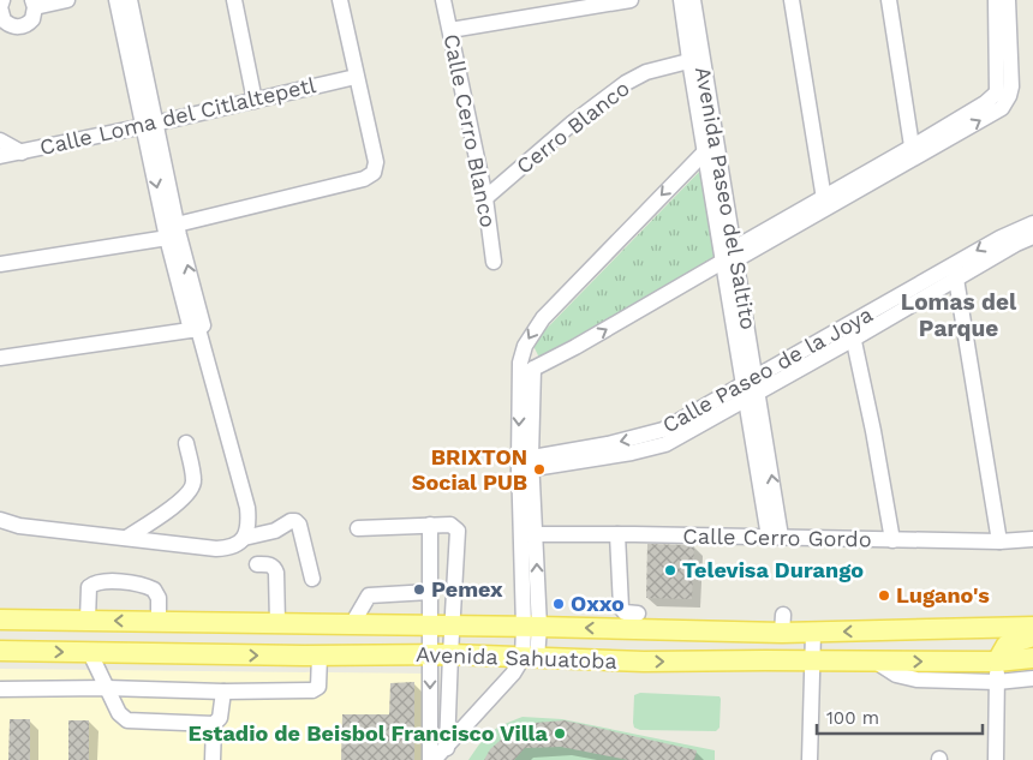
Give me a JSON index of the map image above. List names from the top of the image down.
{
  "streets": {
    "main road": ["Avenida Sahuatoba"],
    "street": [
      "Calle Loma del Citlaltepetl",
      "Cerro Blanco",
      "Calle Cerro Blanco",
      "Avenida Paseo del Saltito",
      "Calle Paseo de la Joya",
      "Calle Cerro Gordo"
    ]
  },
  "crossings": [
    ["Cerro Blanco", "Calle Cerro Blanco"],
    ["Cerro Blanco", "Avenida Paseo del Saltito"],
    ["Avenida Paseo del Saltito", "Calle Paseo de la Joya"],
    ["Avenida Paseo del Saltito", "Calle Cerro Gordo"]
  ],
  "districts": ["Lomas del Parque"],
  "places": [
    "BRIXTON Social PUB",
    "Televisa Durango",
    "Pemex",
    "Lugano's",
    "Oxxo",
    "Estadio de Beisbol Francisco Villa"
  ],
  "scale_bar": "100 m"
}
